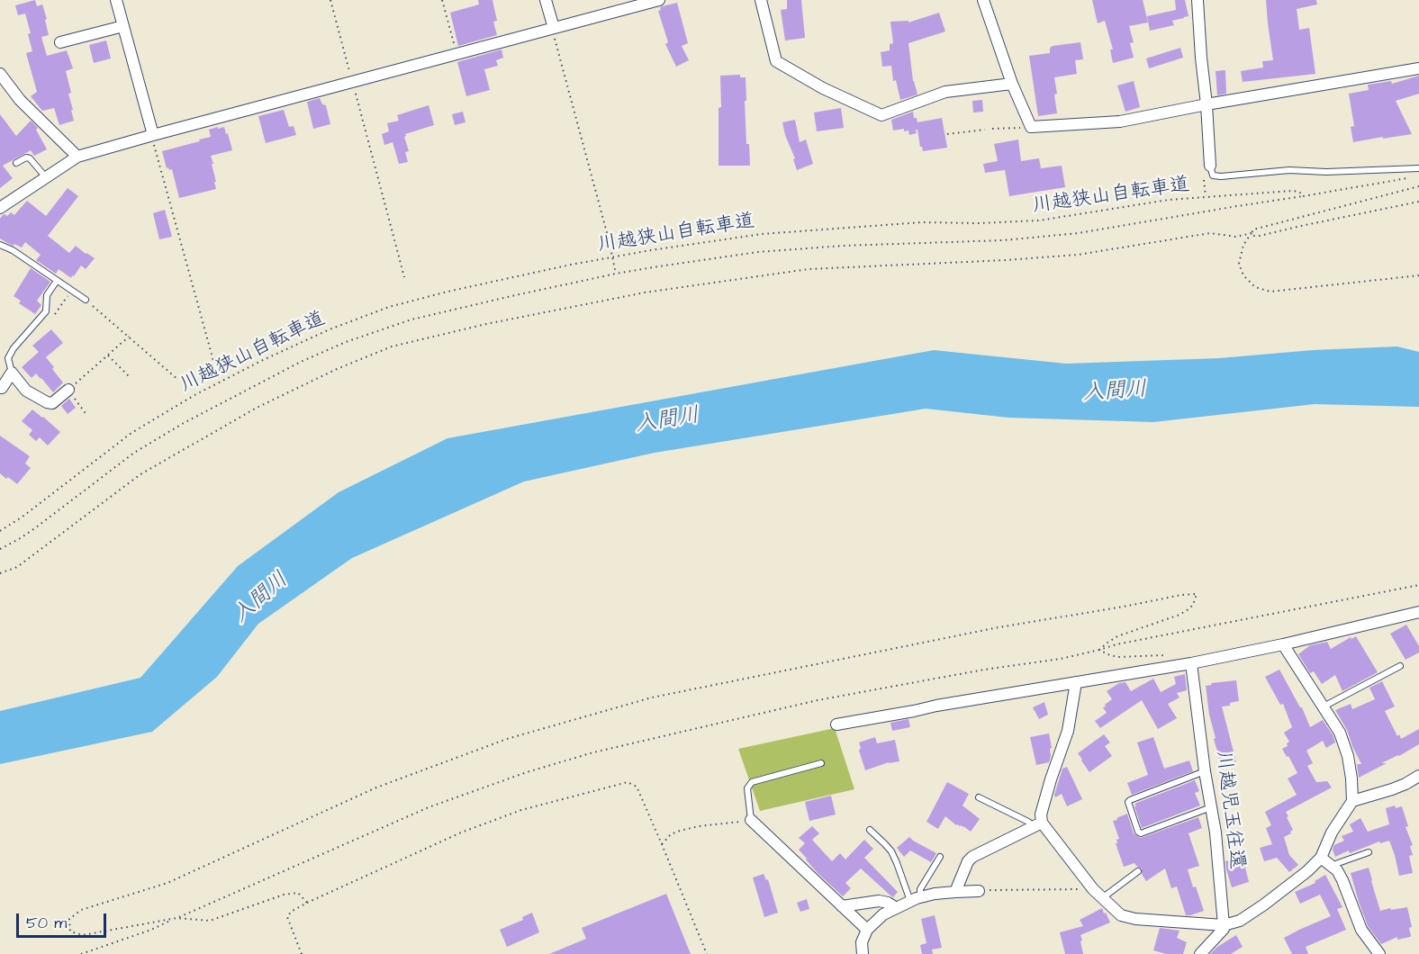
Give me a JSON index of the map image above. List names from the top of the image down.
{
  "streets": {
    "street": ["川越児玉往還"],
    "path": ["川越狭山自転車道"]
  },
  "water": ["入間川"],
  "scale_bar": "50 m"
}
